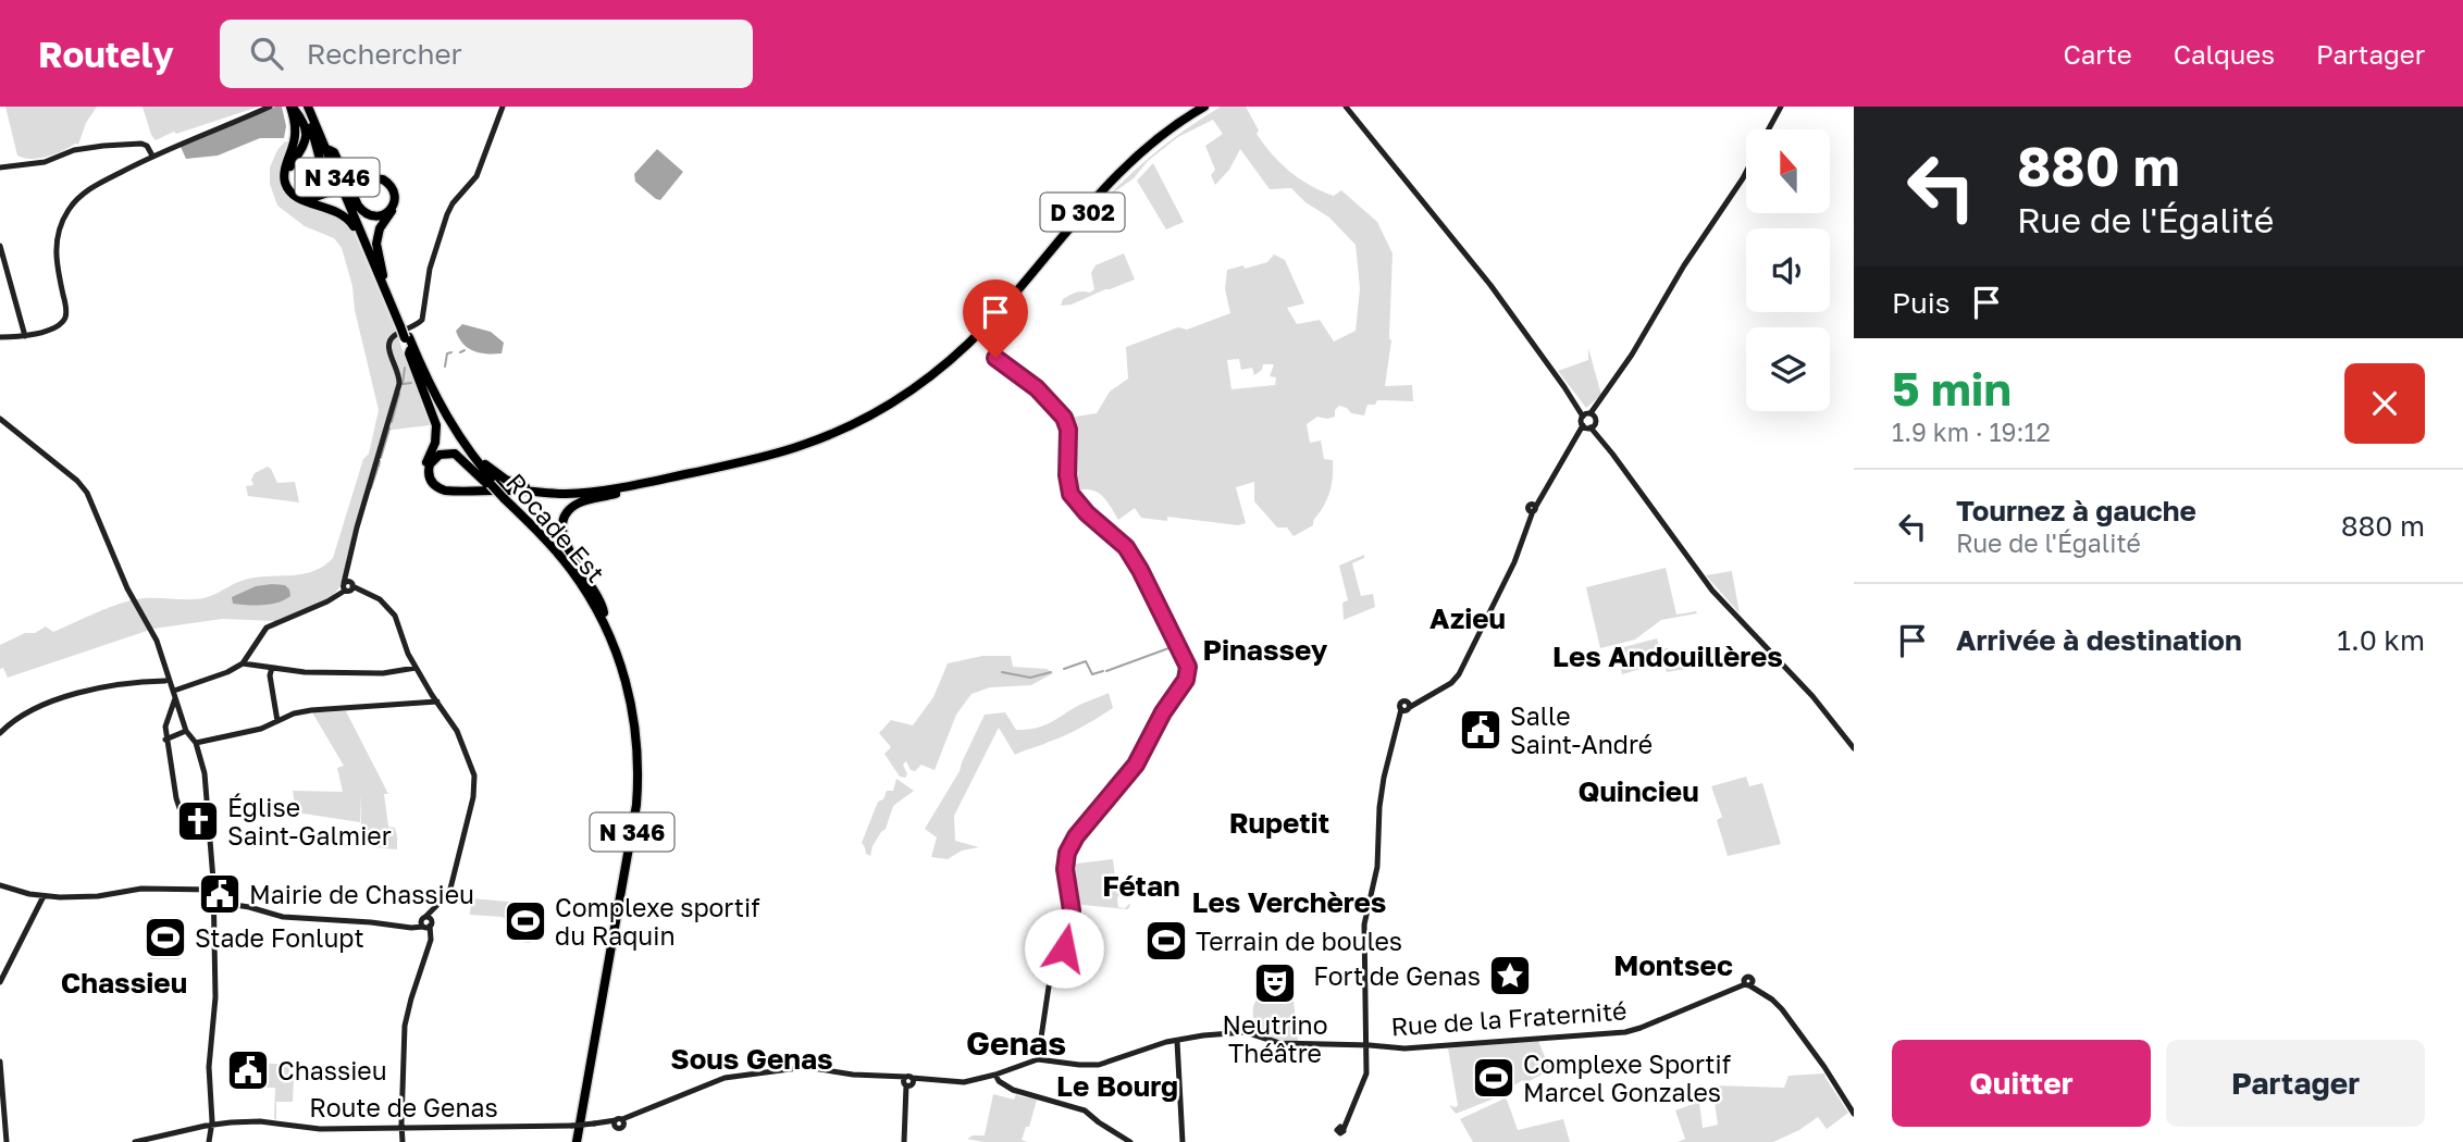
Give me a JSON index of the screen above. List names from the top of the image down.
{
  "streets": {
    "highway": ["N 346", "D 302", "Rocade Est"],
    "street": ["Rue de la Fraternité", "Route de Genas"]
  },
  "districts": [
    "Azieu",
    "Pinassey",
    "Les Andouillères",
    "Quincieu",
    "Rupetit",
    "Fétan",
    "Les Verchères",
    "Montsec",
    "Chassieu",
    "Genas",
    "Sous Genas",
    "Le Bourg"
  ],
  "places": {
    "public building": ["Salle Saint-André", "Mairie de Chassieu", "Chassieu"],
    "church": ["Église Saint-Galmier"],
    "sports": [
      "Complexe sportif du Raquin",
      "Stade Fonlupt",
      "Terrain de boules",
      "Complexe Sportif Marcel Gonzales"
    ],
    "place": ["Fort de Genas"],
    "theatre": ["Neutrino Théâtre"]
  },
  "north": "top",
  "page": {
    "header": "Routely",
    "search": "Rechercher",
    "nav": ["Carte", "Calques", "Partager"],
    "turn": ["880 m", "Rue de l'Égalité"],
    "then": "Puis",
    "heading": ["5 min", "1.9 km · 19:12"],
    "list": [
      {
        "name": "Tournez à gauche",
        "note": "Rue de l'Égalité",
        "value": "880 m"
      },
      {
        "name": "Arrivée à destination",
        "value": "1.0 km"
      }
    ],
    "buttons": ["Quitter", "Partager"]
  }
}
